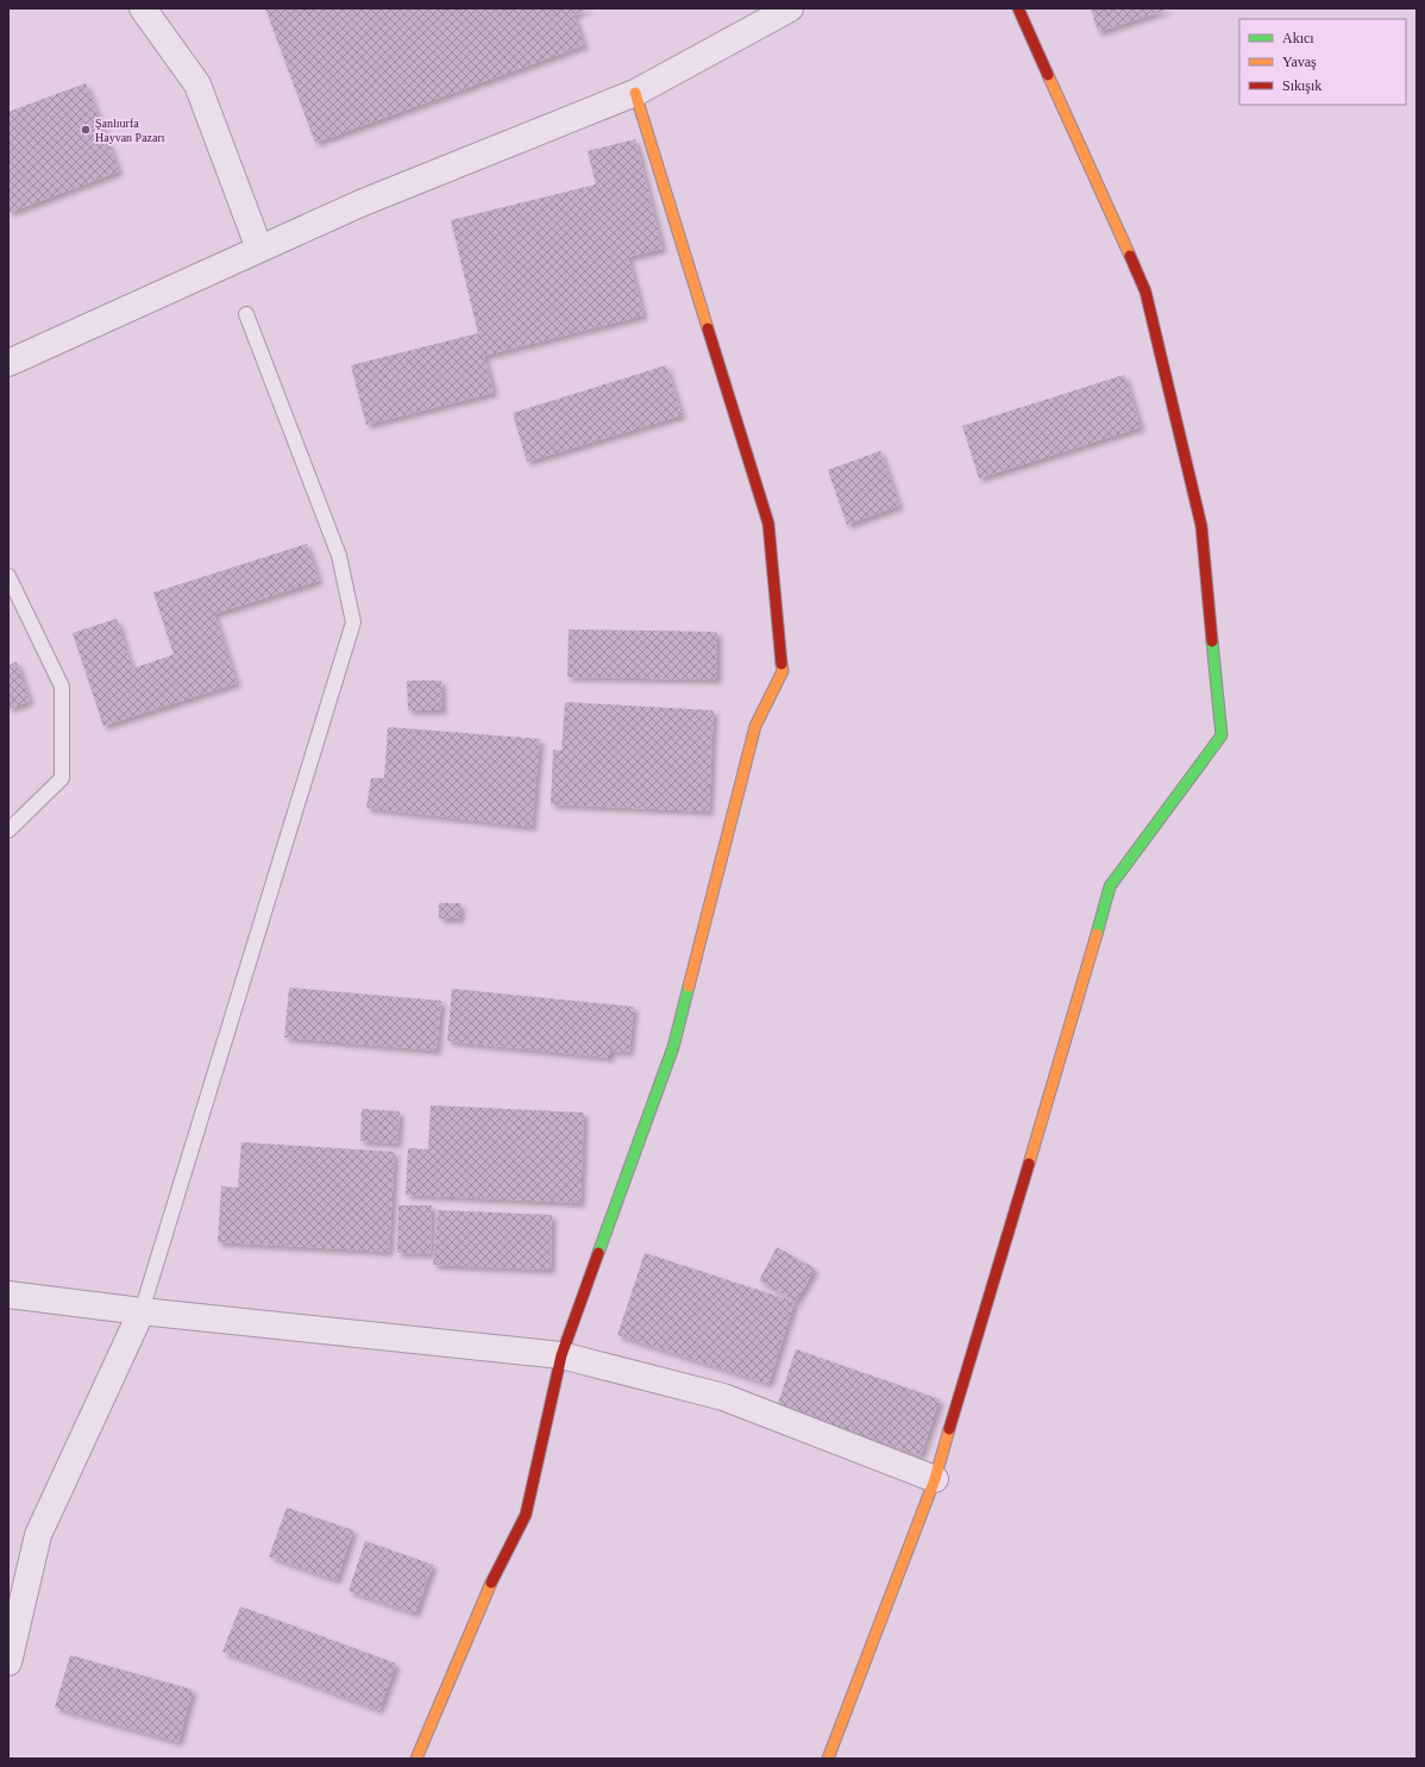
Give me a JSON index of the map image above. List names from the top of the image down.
{
  "places": ["Şanlıurfa Hayvan Pazarı"],
  "legend": ["Akıcı", "Yavaş", "Sıkışık"]
}
